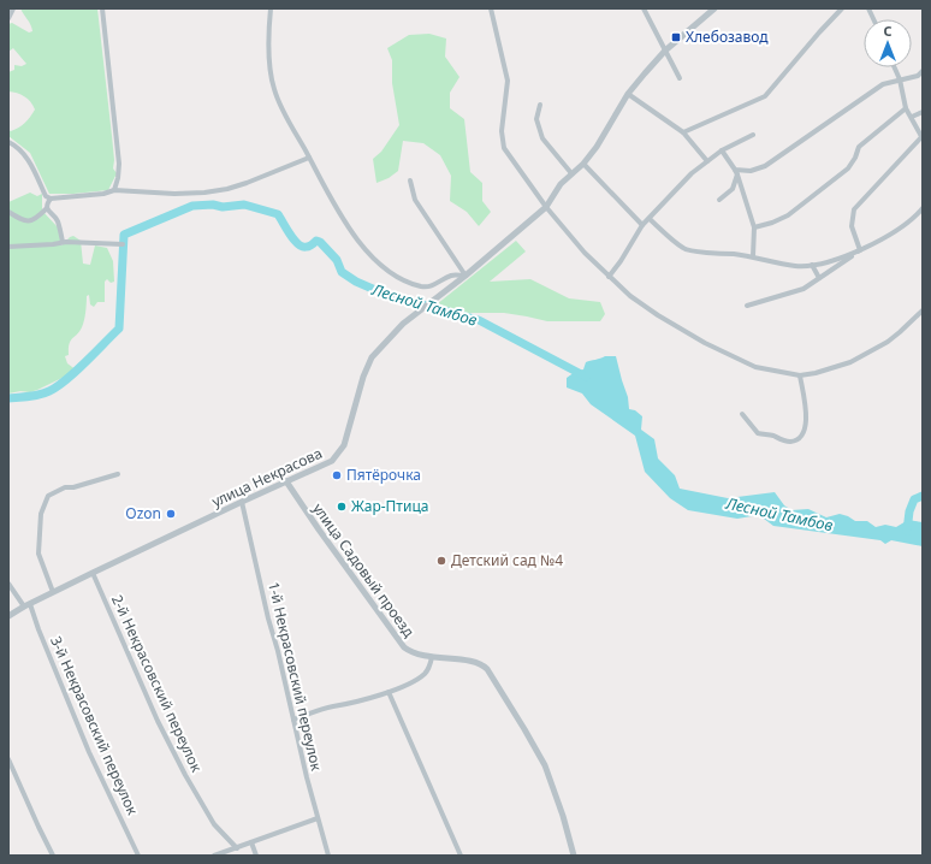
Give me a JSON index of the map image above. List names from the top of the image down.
{
  "streets": {
    "street": [
      "улица Некрасова",
      "улица Садовый проезд",
      "1-й Некрасовский переулок",
      "2-й Некрасовский переулок",
      "3-й Некрасовский переулок"
    ]
  },
  "crossings": [
    ["улица Некрасова", "улица Садовый проезд"],
    ["улица Некрасова", "1-й Некрасовский переулок"],
    ["улица Некрасова", "2-й Некрасовский переулок"],
    ["улица Некрасова", "3-й Некрасовский переулок"]
  ],
  "water": ["Лесной Тамбов"],
  "places": {
    "transit": ["Хлебозавод"],
    "other": [
      "Пятёрочка",
      "Жар-Птица",
      "Ozon",
      "Детский сад №4"
    ]
  },
  "north": "top"
}
